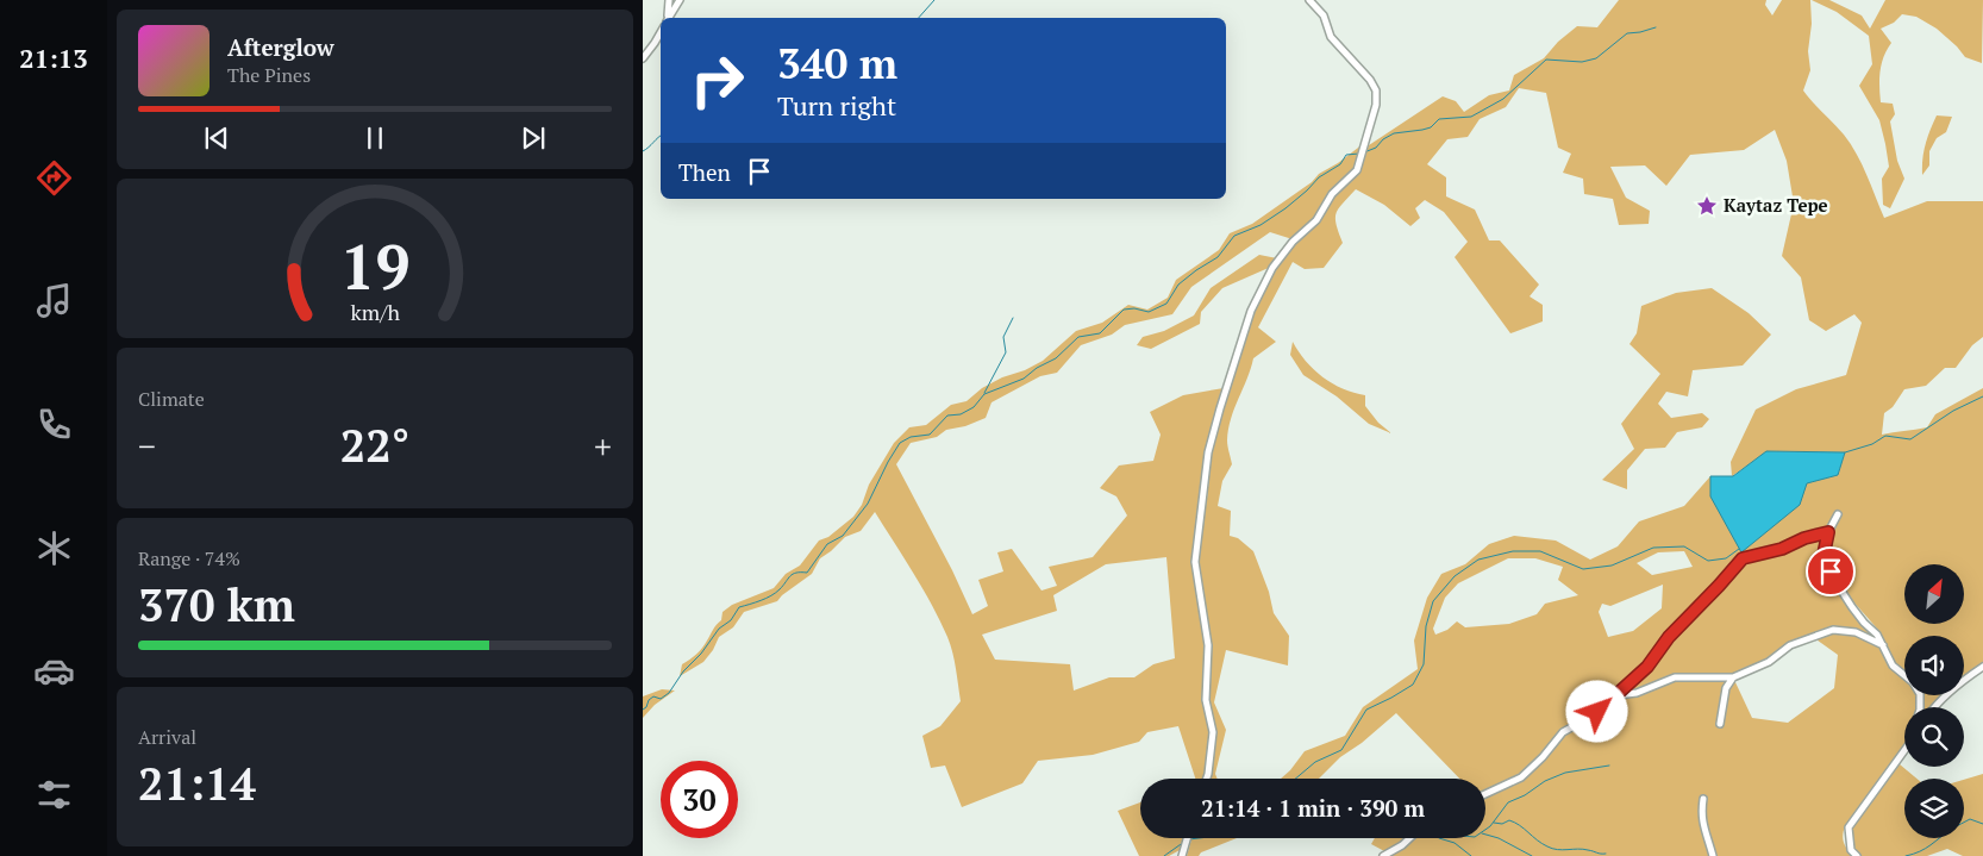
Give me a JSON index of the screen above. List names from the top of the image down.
{
  "places": {
    "place": ["Kaytaz Tepe"]
  },
  "north": "top right",
  "page": {
    "tabs": "21:13",
    "turn": ["340 m", "Turn right"],
    "song": ["Afterglow", "The Pines"],
    "then": "Then",
    "tile": [
      "Climate",
      ["Range · 74%", "370 km"],
      ["Arrival", "21:14"]
    ],
    "heat": ["−", "22°", "+"],
    "limit": "30",
    "trip": "21:14 · 1 min · 390 m",
    "gauge": ["19", "km/h"]
  }
}
